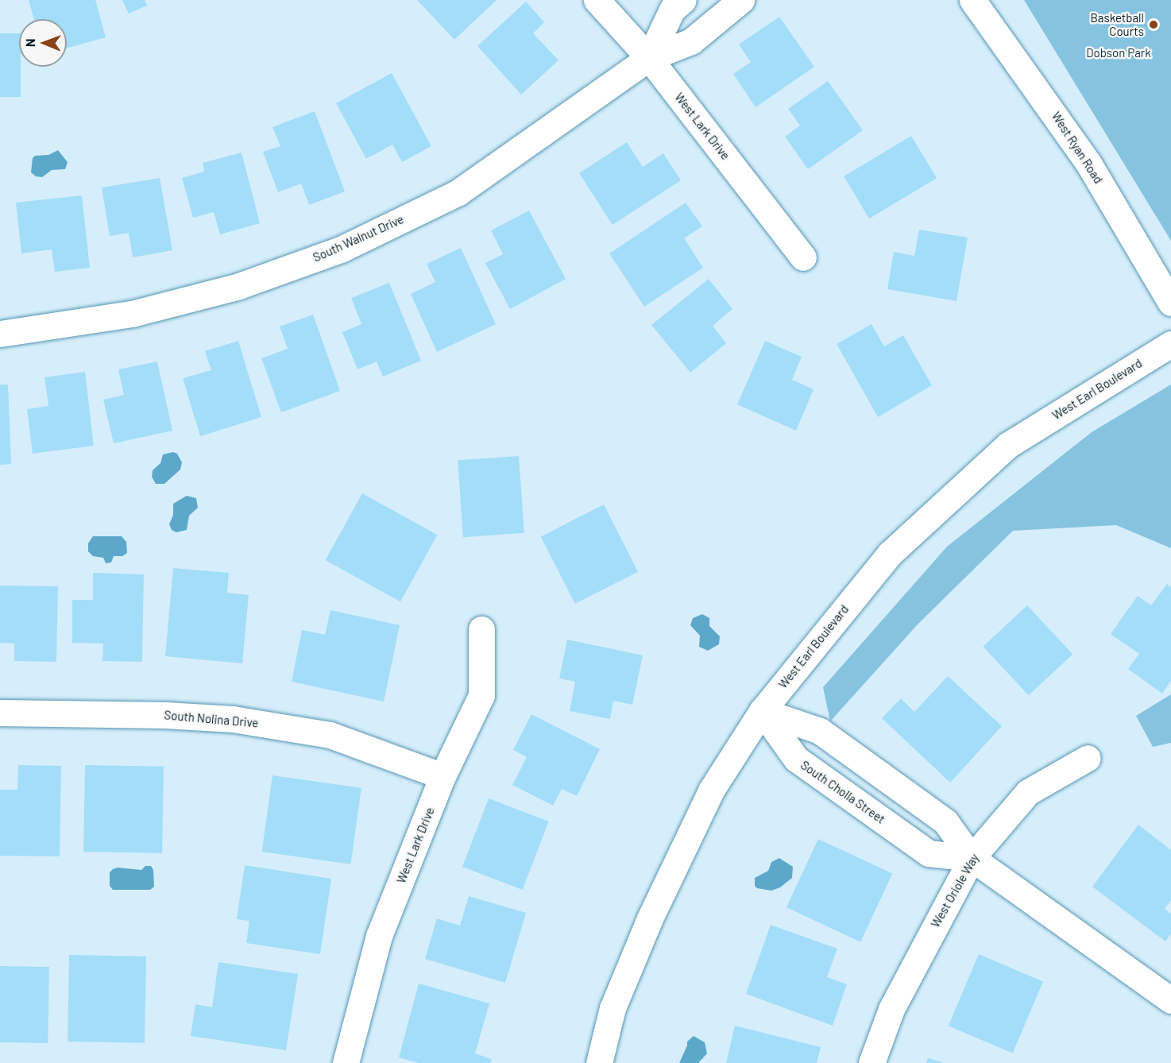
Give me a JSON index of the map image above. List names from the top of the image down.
{
  "streets": {
    "street": [
      "West Lark Drive",
      "West Ryan Road",
      "South Walnut Drive",
      "West Earl Boulevard",
      "South Nolina Drive",
      "South Cholla Street",
      "West Oriole Way"
    ]
  },
  "crossings": [
    ["West Lark Drive", "South Walnut Drive"],
    ["West Lark Drive", "South Nolina Drive"],
    ["West Earl Boulevard", "South Cholla Street"],
    ["South Cholla Street", "West Oriole Way"]
  ],
  "parks": ["Dobson Park"],
  "places": ["Basketball Courts"],
  "north": "left"
}
